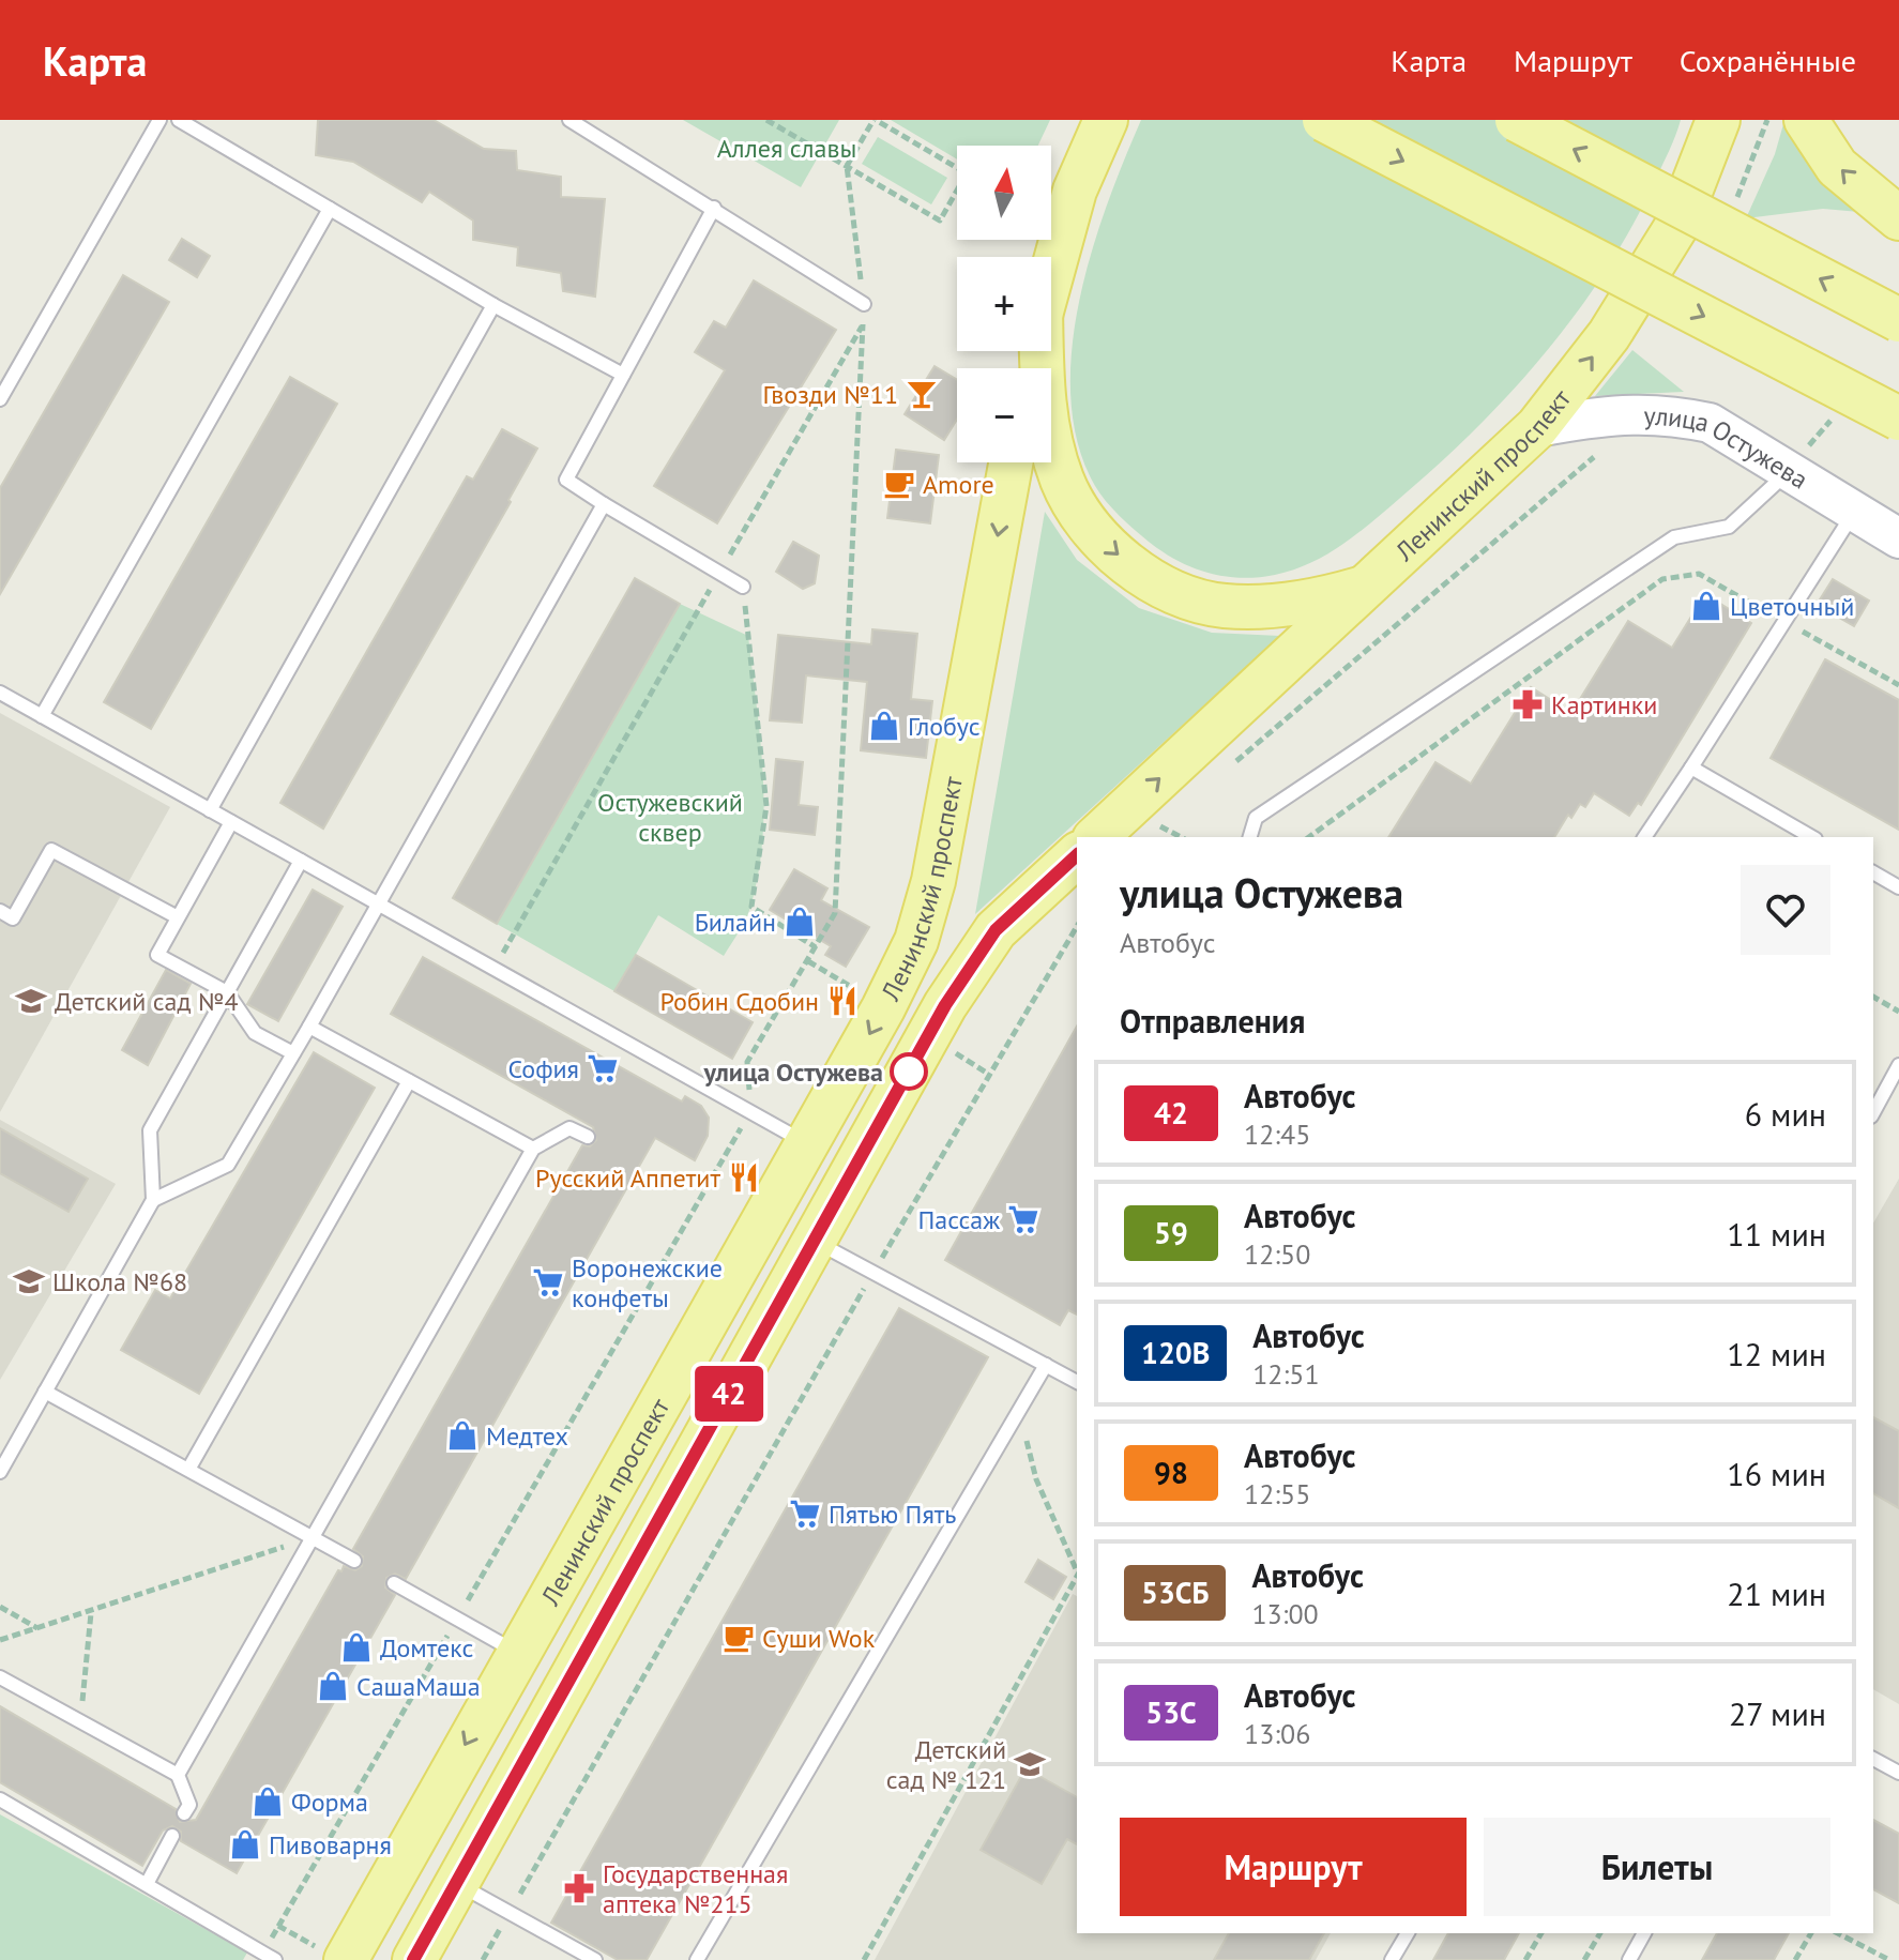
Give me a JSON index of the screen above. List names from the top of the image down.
{
  "streets": {
    "main road": ["Ленинский проспект"],
    "street": ["улица Остужева"]
  },
  "crossings": [
    ["улица Остужева", "Ленинский проспект"]
  ],
  "parks": ["Аллея славы", "Остужевский сквер"],
  "places": {
    "bar": ["Гвозди №11"],
    "cafe": ["Amore", "Суши Wok"],
    "shop": [
      "Цветочный",
      "Глобус",
      "Билайн",
      "Медтех",
      "Домтекс",
      "СашаМаша",
      "Форма",
      "Пивоварня"
    ],
    "pharmacy": ["Картинки", "Государственная аптека №215"],
    "school or university": ["Детский сад №4", "Школа №68", "Детский сад № 121"],
    "restaurant": ["Робин Сдобин", "Русский Аппетит"],
    "supermarket": [
      "София",
      "Пассаж",
      "Воронежские конфеты",
      "Пятью Пять"
    ],
    "other": ["улица Остужева"]
  },
  "lines": ["bus line 42"],
  "north": "top",
  "page": {
    "header": "Карта",
    "nav": ["Карта", "Маршрут", "Сохранённые"],
    "on_map": "42",
    "map_buttons": ["+", "−"],
    "heading": [
      ["улица Остужева", "Автобус"],
      "Отправления"
    ],
    "list": [
      {
        "mark": "42",
        "name": "Автобус",
        "note": "12:45",
        "value": "6 мин"
      },
      {
        "mark": "59",
        "name": "Автобус",
        "note": "12:50",
        "value": "11 мин"
      },
      {
        "mark": "120В",
        "name": "Автобус",
        "note": "12:51",
        "value": "12 мин"
      },
      {
        "mark": "98",
        "name": "Автобус",
        "note": "12:55",
        "value": "16 мин"
      },
      {
        "mark": "53СБ",
        "name": "Автобус",
        "note": "13:00",
        "value": "21 мин"
      },
      {
        "mark": "53С",
        "name": "Автобус",
        "note": "13:06",
        "value": "27 мин"
      }
    ],
    "buttons": ["Маршрут", "Билеты"]
  }
}
